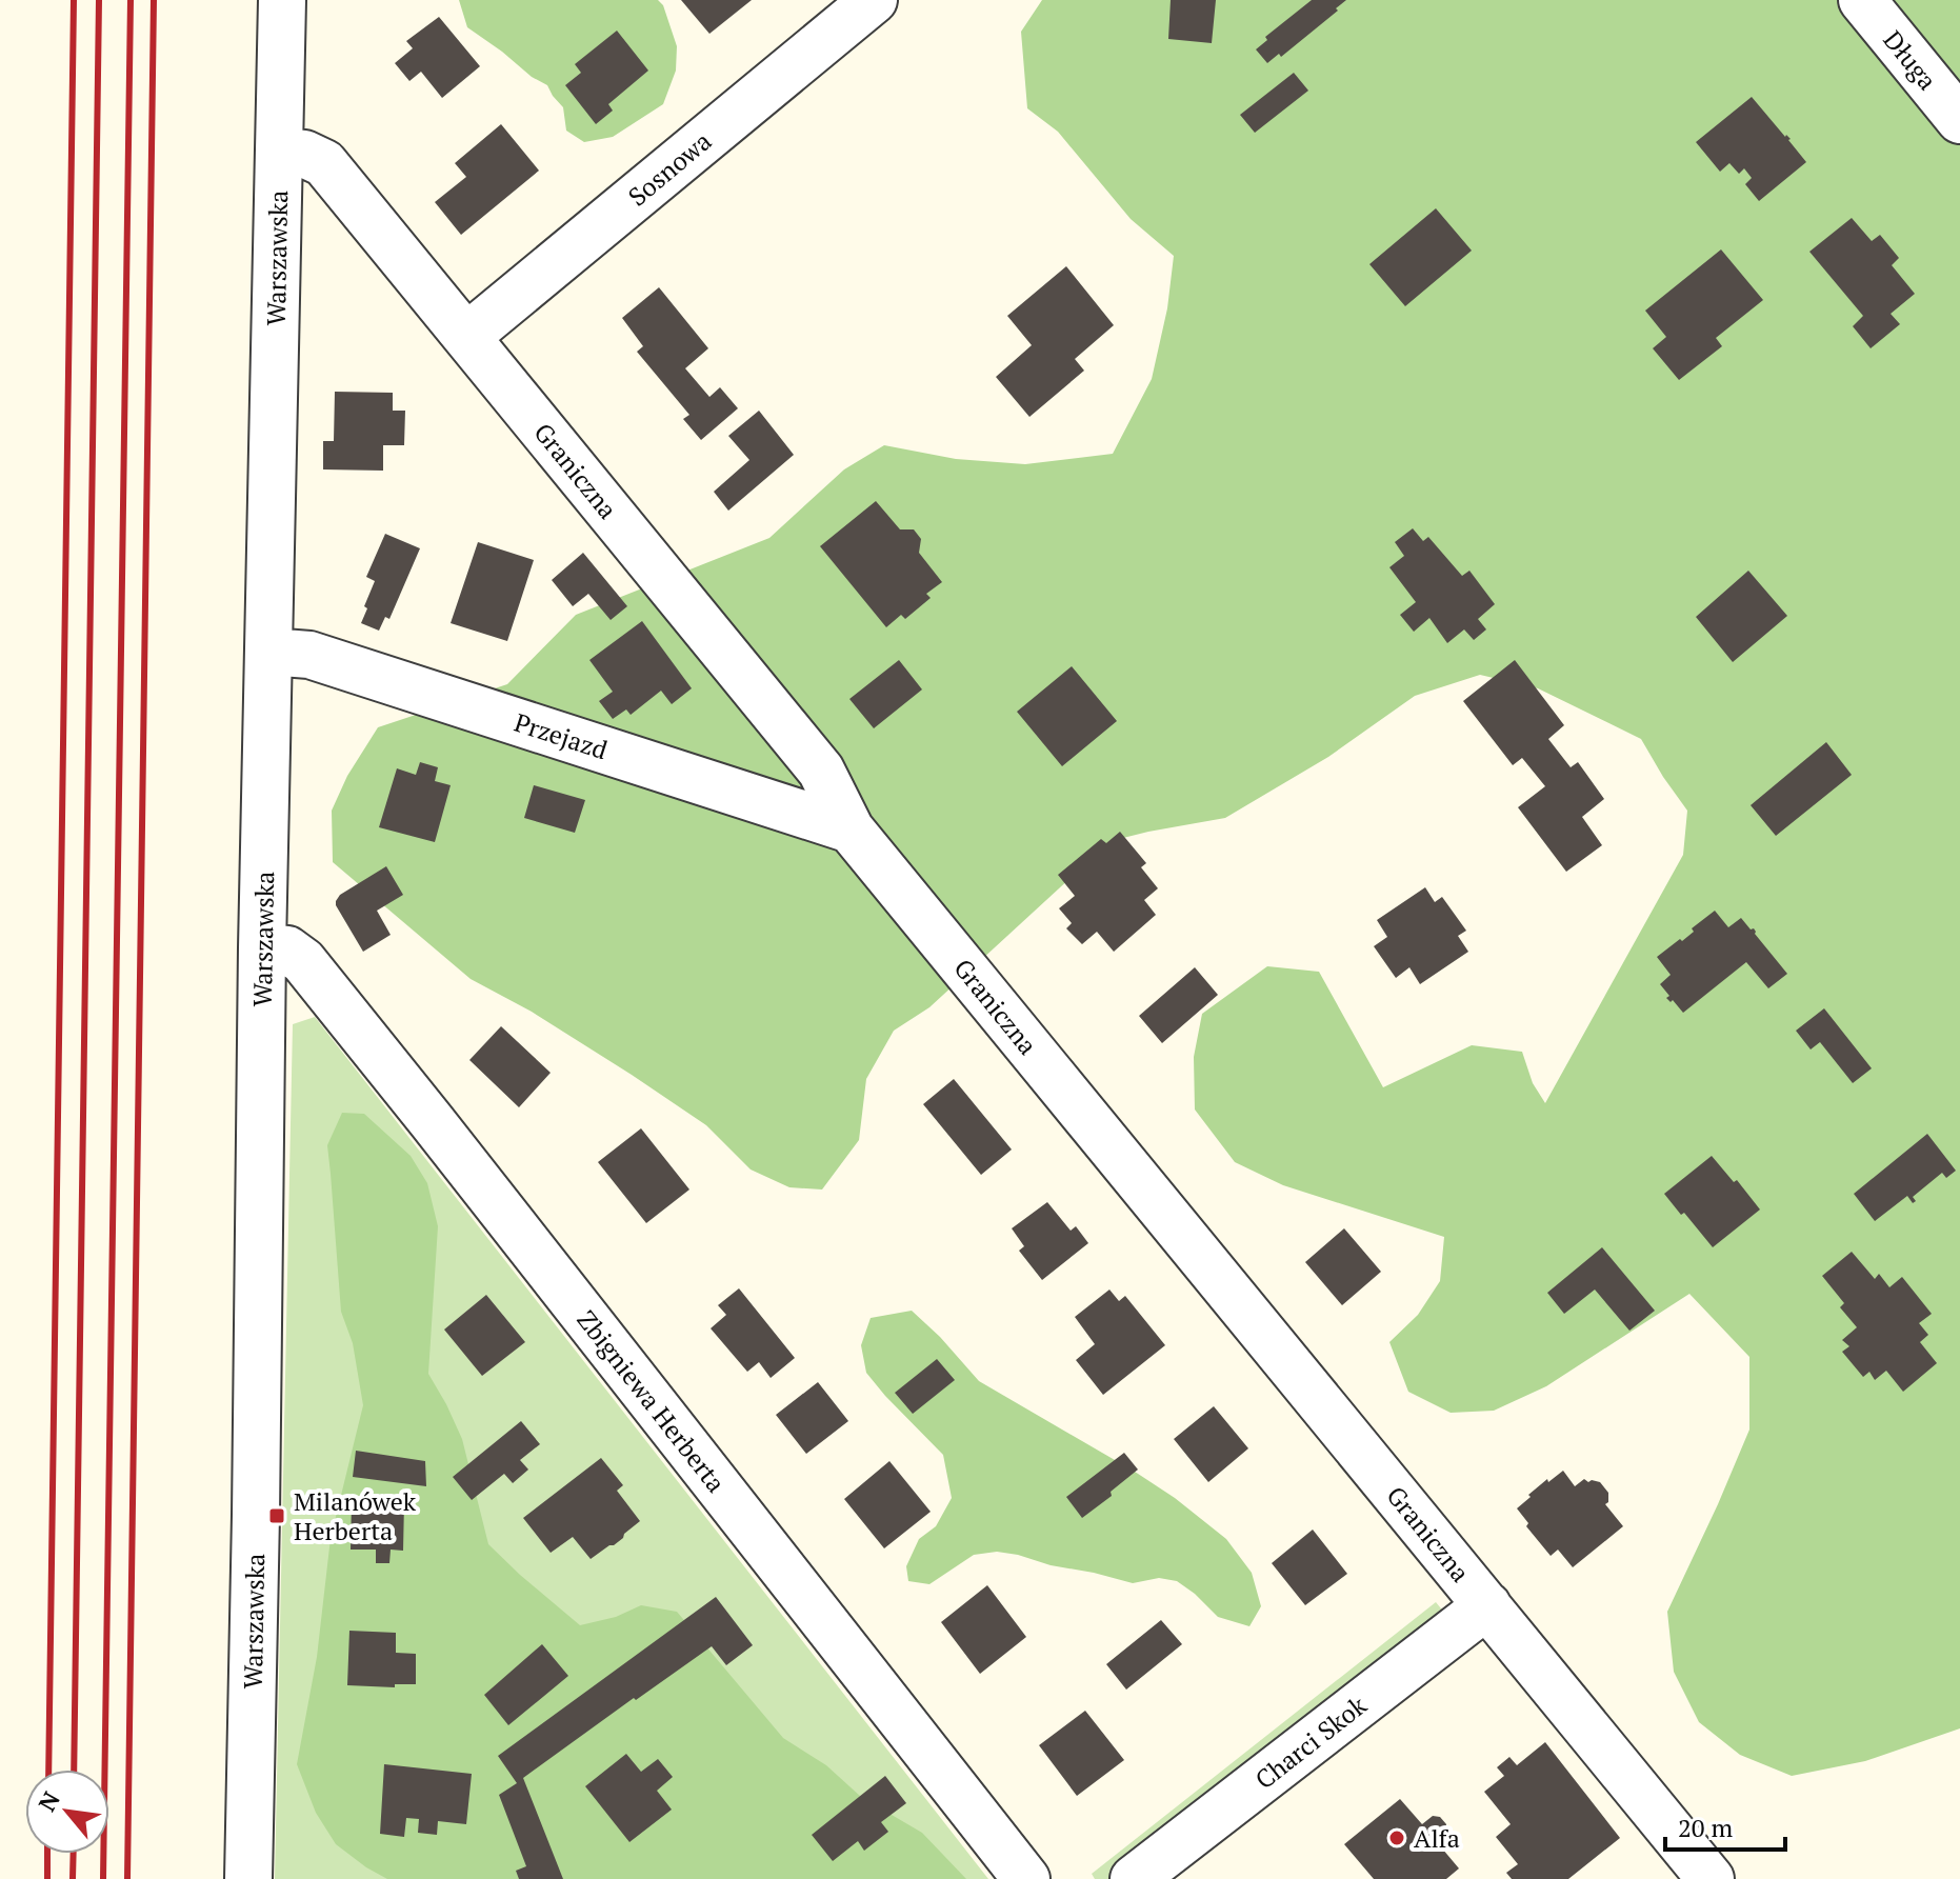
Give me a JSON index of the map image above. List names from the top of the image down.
{
  "streets": {
    "street": [
      "Długa",
      "Sosnowa",
      "Warszawska",
      "Graniczna",
      "Przejazd",
      "Zbigniewa Herberta",
      "Charci Skok"
    ]
  },
  "crossings": [
    ["Sosnowa", "Graniczna"],
    ["Warszawska", "Graniczna"],
    ["Warszawska", "Przejazd"],
    ["Warszawska", "Zbigniewa Herberta"],
    ["Graniczna", "Przejazd"],
    ["Graniczna", "Charci Skok"]
  ],
  "places": {
    "transit": ["Milanówek Herberta"],
    "other": ["Alfa"]
  },
  "scale_bar": "20 m",
  "north": "top left"
}
